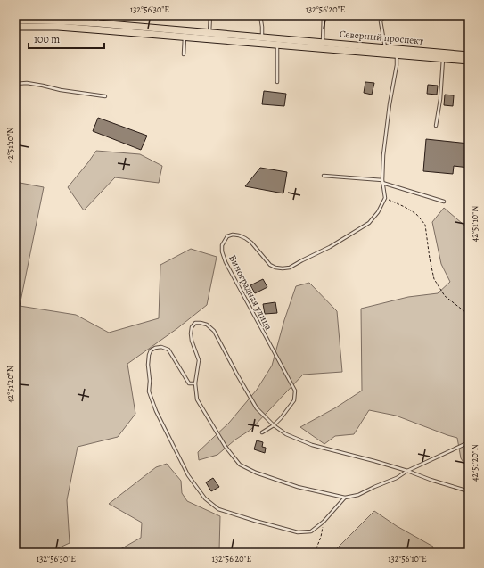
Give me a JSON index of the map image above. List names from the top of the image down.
{
  "streets": {
    "main road": ["Северный проспект"],
    "lane": ["Виноградная улица"]
  },
  "scale_bar": "100 m",
  "coordinates": [
    "132°56'30\"E",
    "132°56'20\"E",
    "42°51'10\"N",
    "42°51'20\"N",
    "132°56'10\"E"
  ]
}
